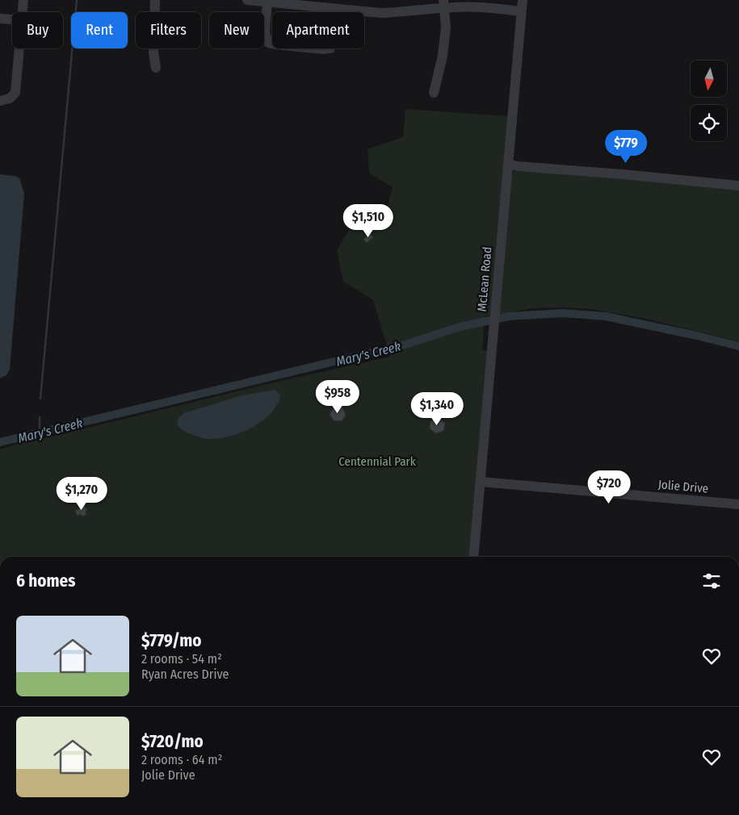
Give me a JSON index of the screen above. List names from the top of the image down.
{
  "streets": {
    "street": ["McLean Road", "Jolie Drive"]
  },
  "crossings": [
    ["McLean Road", "Jolie Drive"]
  ],
  "water": ["Mary's Creek"],
  "parks": ["Centennial Park"],
  "north": "bottom",
  "page": {
    "chip": [
      "Buy",
      "Rent",
      "Filters",
      "New",
      "Apartment"
    ],
    "price": [
      "$779",
      "$1,510",
      "$958",
      "$1,340",
      "$720",
      "$1,270"
    ],
    "heading": "6 homes",
    "list": [
      {
        "name": "$779/mo",
        "note": "2 rooms · 54 m² · Ryan Acres Drive"
      },
      {
        "name": "$720/mo",
        "note": "2 rooms · 64 m² · Jolie Drive"
      }
    ]
  }
}
